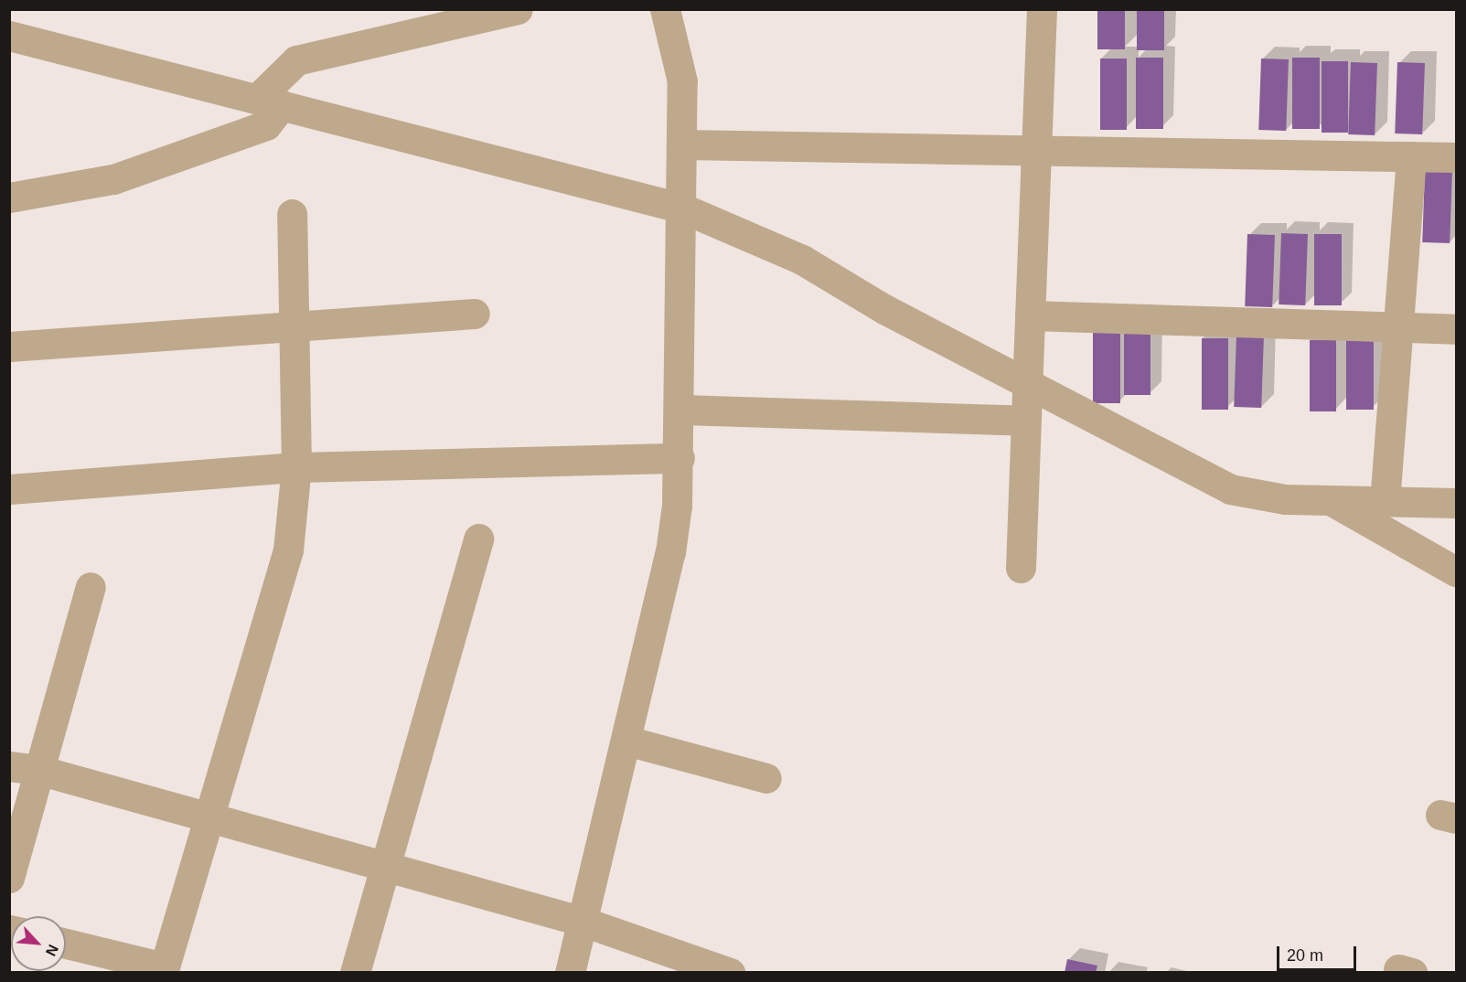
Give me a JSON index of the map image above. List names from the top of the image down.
{
  "scale_bar": "20 m",
  "north": "bottom right"
}
